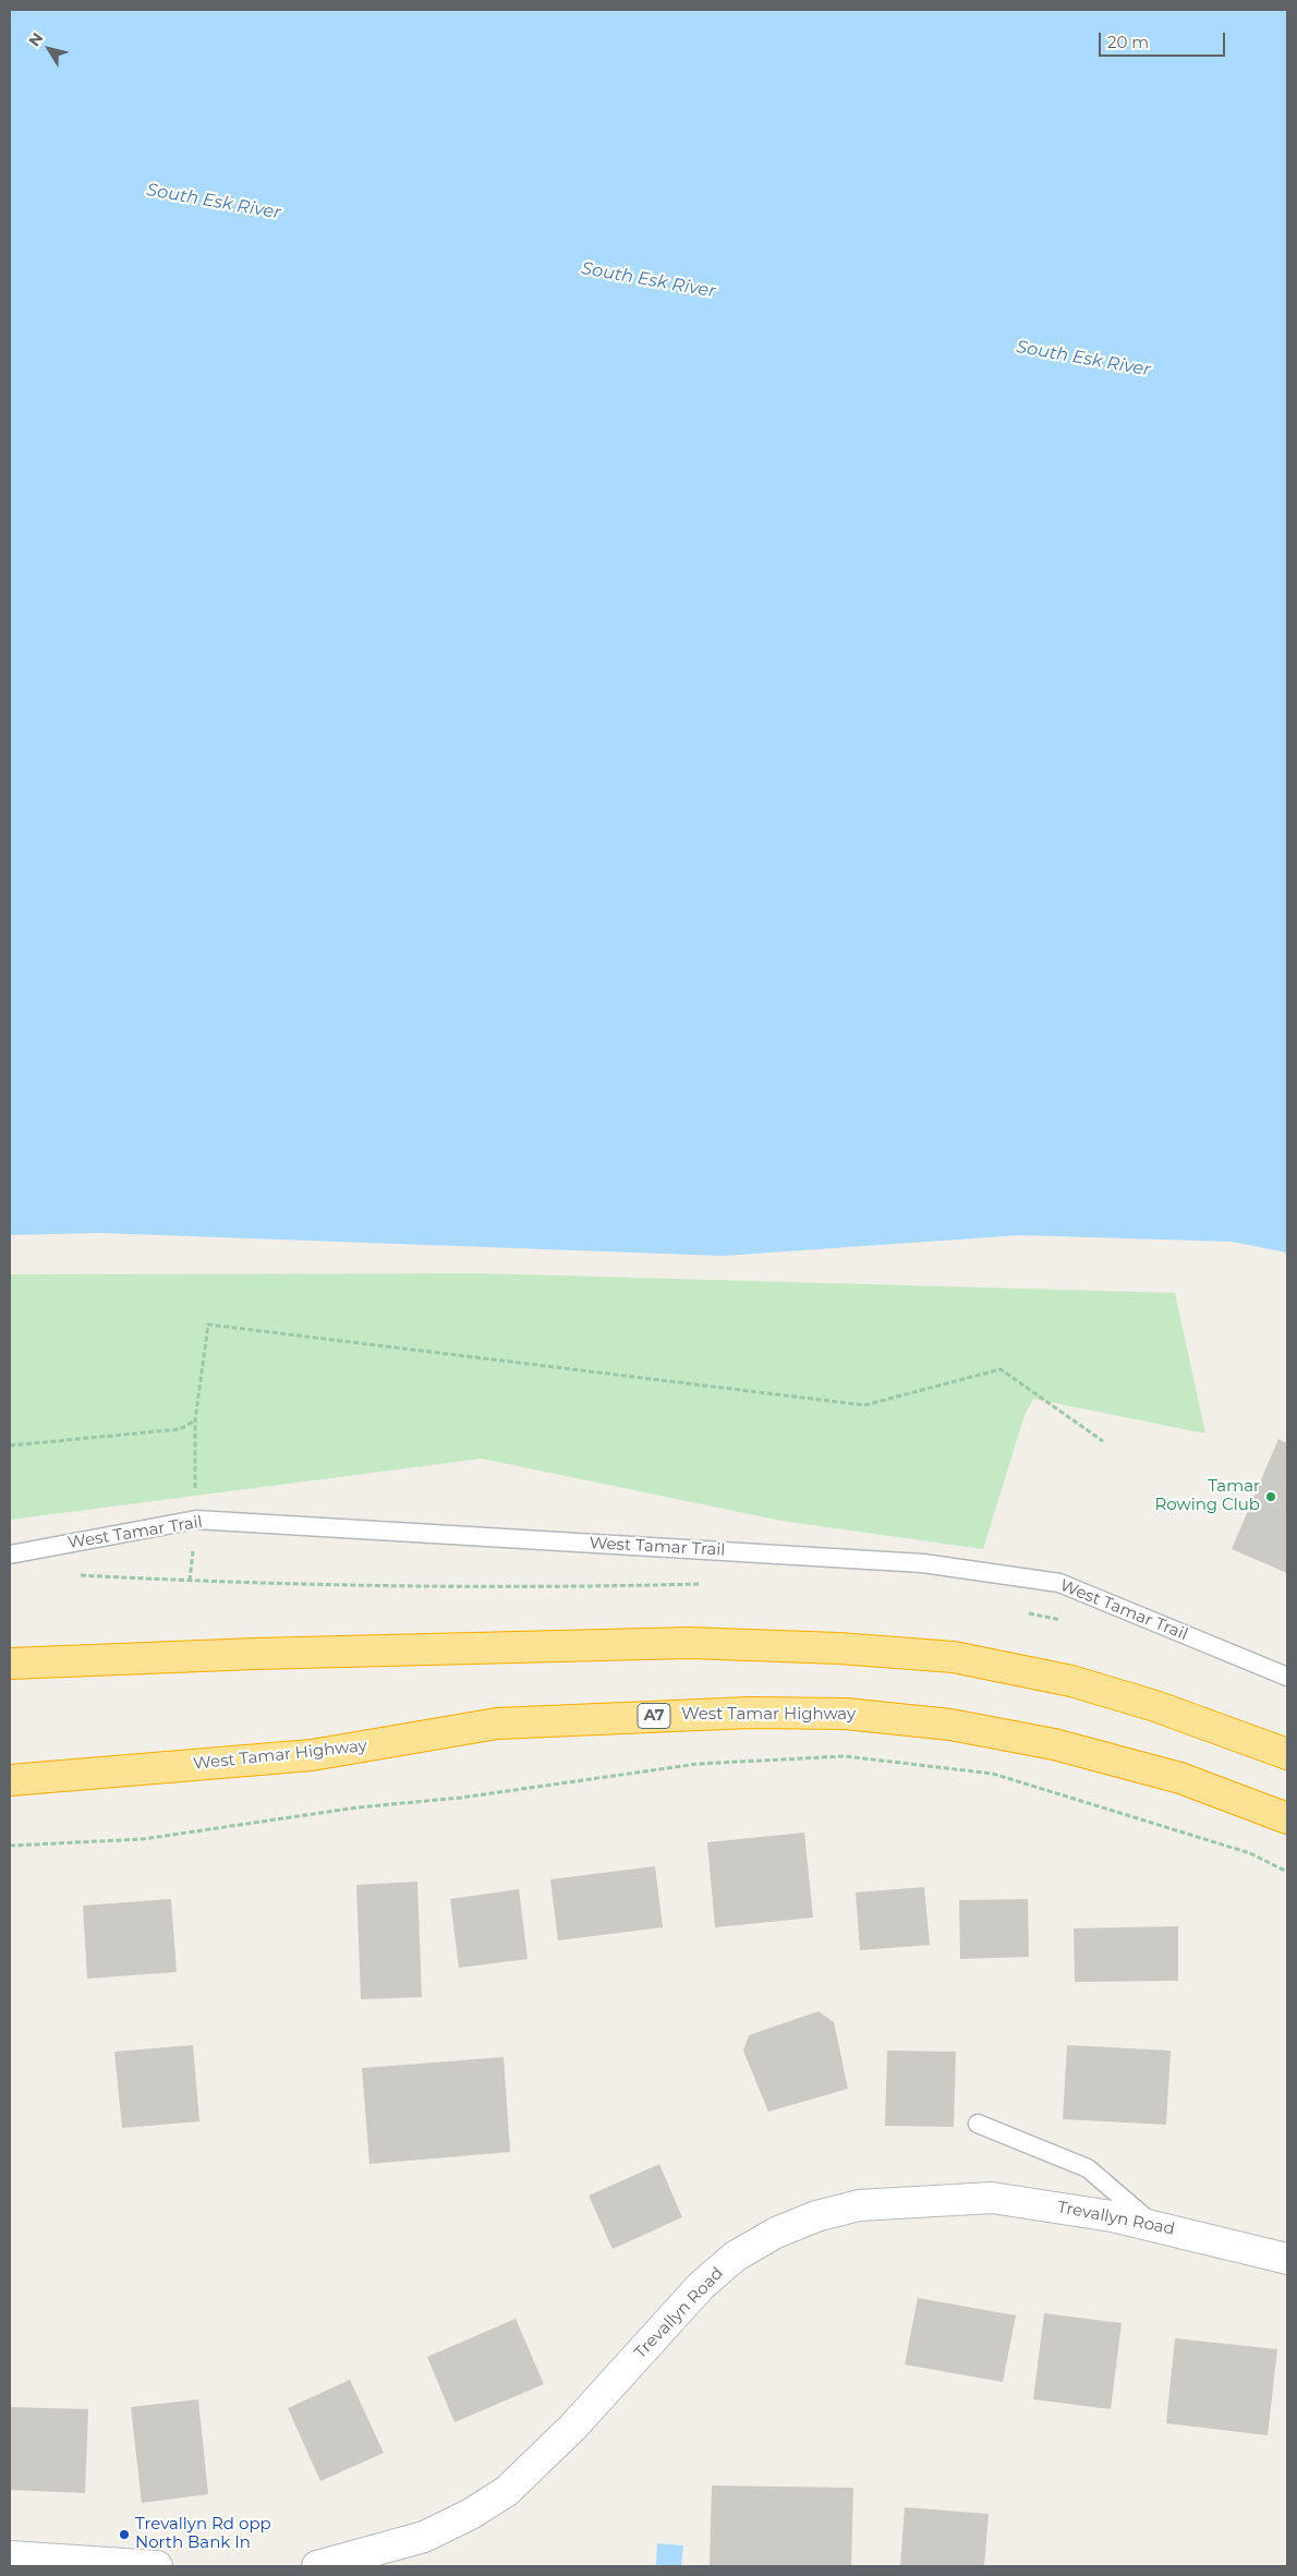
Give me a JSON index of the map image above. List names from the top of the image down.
{
  "streets": {
    "highway": ["West Tamar Highway", "A7"],
    "street": ["Trevallyn Road"],
    "lane": ["West Tamar Trail"]
  },
  "water": ["South Esk River"],
  "places": ["Tamar Rowing Club", "Trevallyn Rd opp North Bank In"],
  "scale_bar": "20 m",
  "north": "top left"
}
